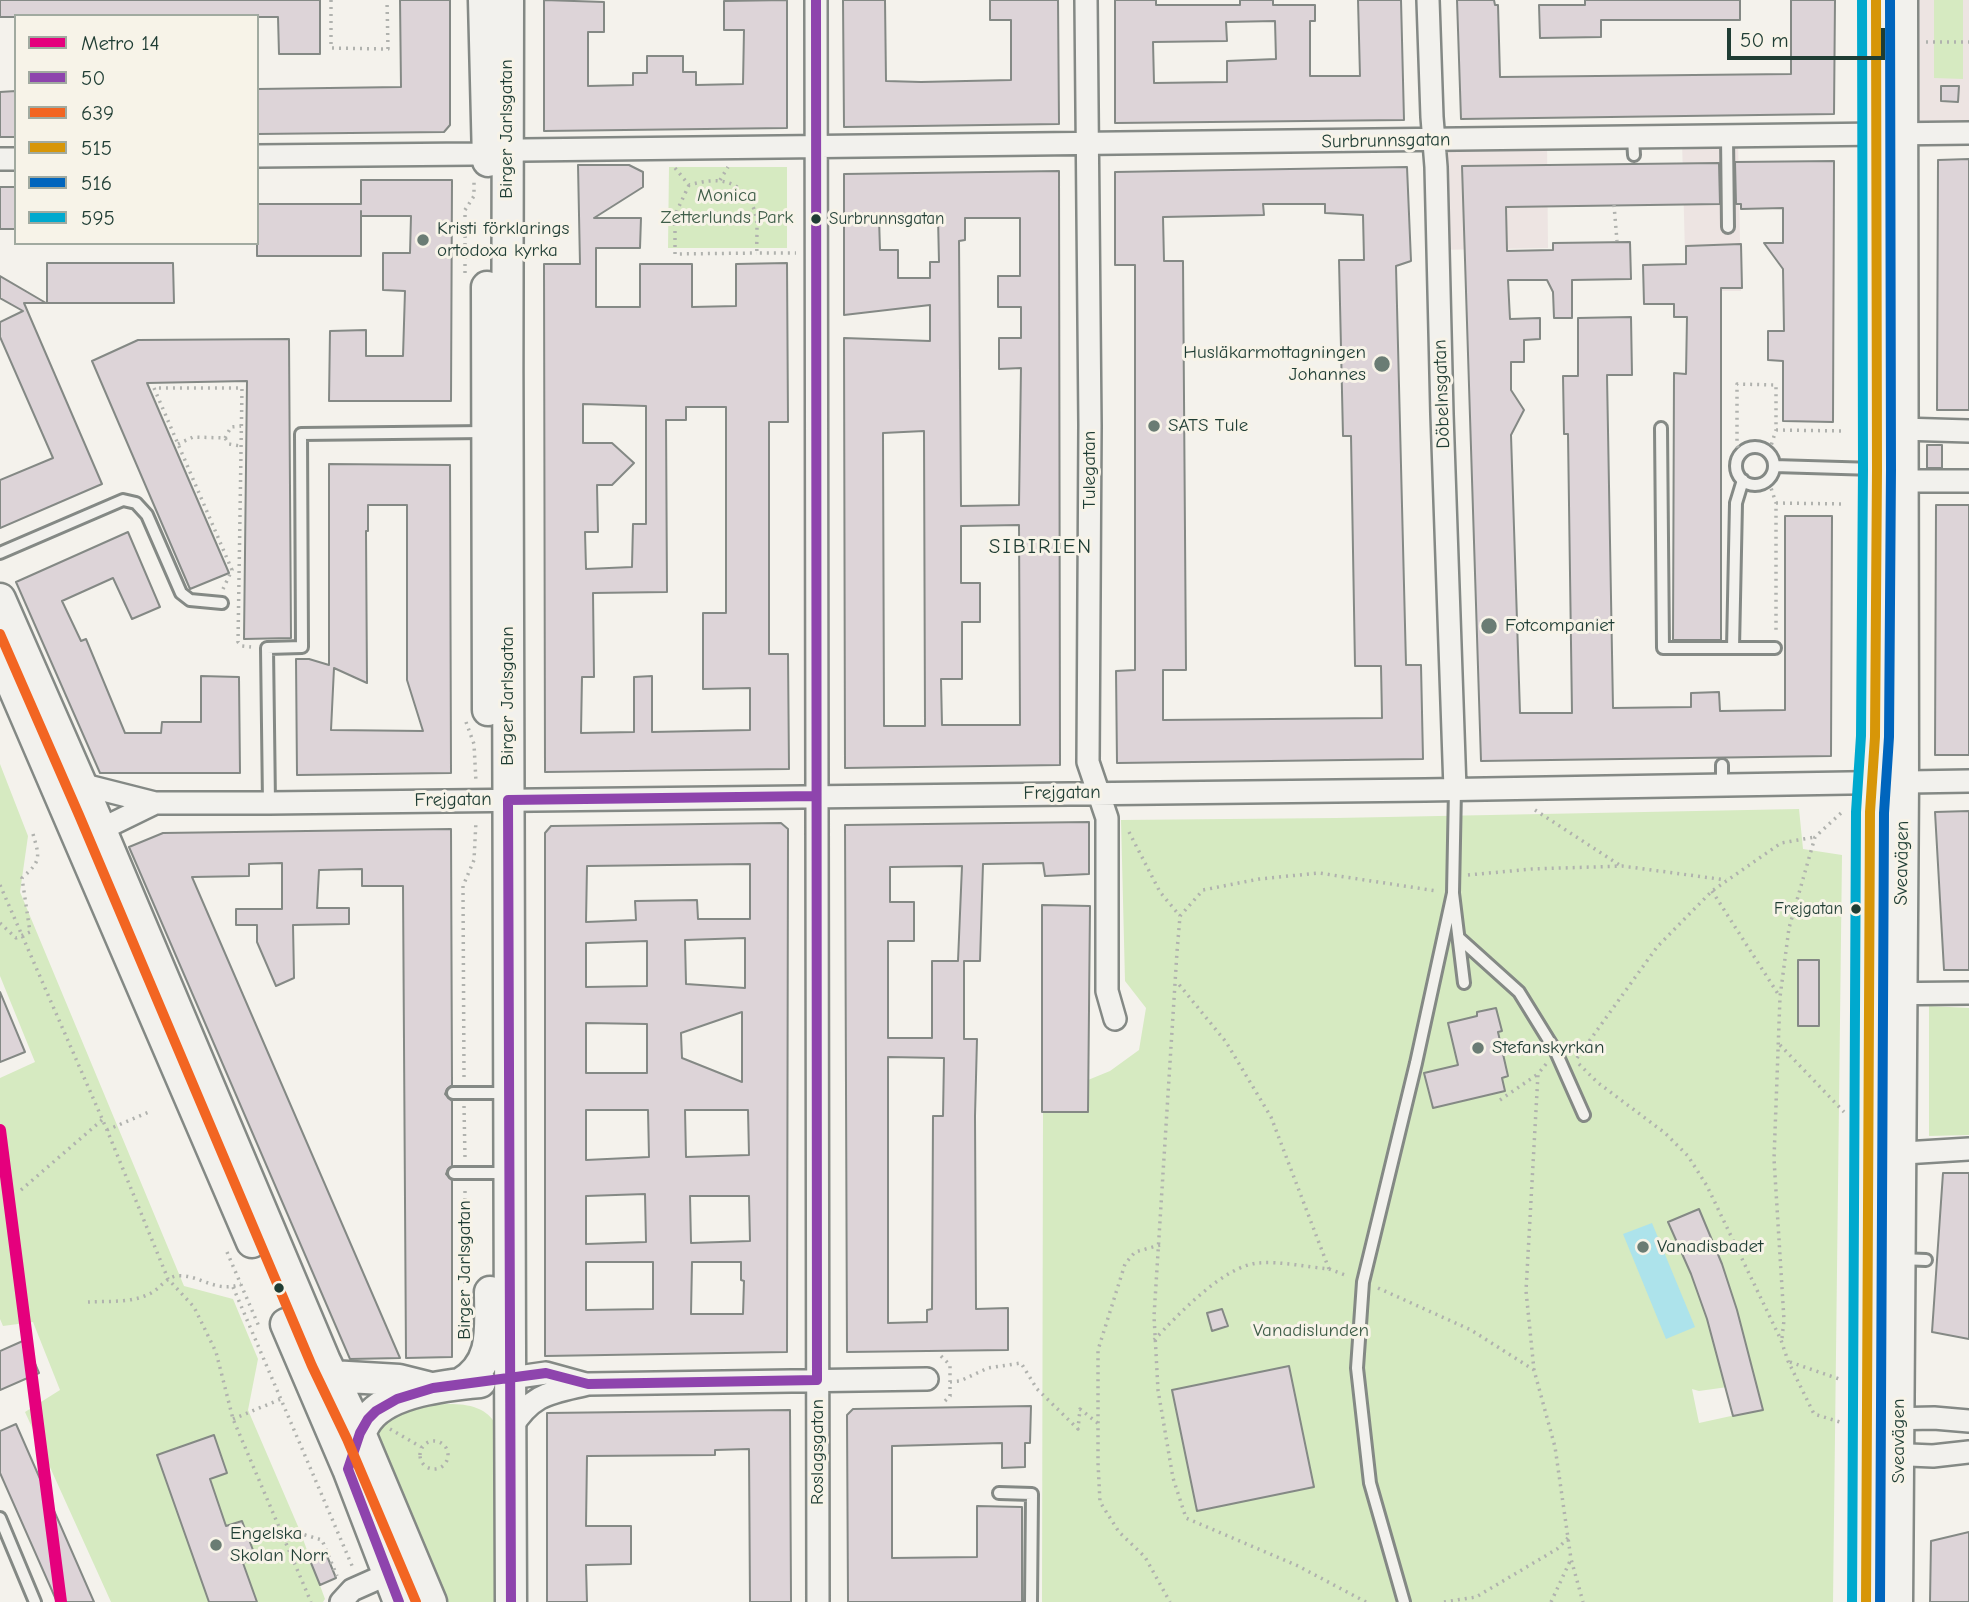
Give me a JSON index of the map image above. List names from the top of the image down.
{
  "streets": {
    "main road": ["Birger Jarlsgatan", "Sveavägen"],
    "street": [
      "Surbrunnsgatan",
      "Döbelnsgatan",
      "Tulegatan",
      "Frejgatan",
      "Roslagsgatan"
    ]
  },
  "crossings": [
    ["Birger Jarlsgatan", "Surbrunnsgatan"],
    ["Birger Jarlsgatan", "Frejgatan"],
    ["Surbrunnsgatan", "Döbelnsgatan"],
    ["Surbrunnsgatan", "Tulegatan"],
    ["Surbrunnsgatan", "Sveavägen"],
    ["Surbrunnsgatan", "Roslagsgatan"],
    ["Döbelnsgatan", "Frejgatan"],
    ["Tulegatan", "Frejgatan"],
    ["Frejgatan", "Sveavägen"],
    ["Frejgatan", "Roslagsgatan"]
  ],
  "districts": ["SIBIRIEN"],
  "parks": ["Monica Zetterlunds Park", "Vanadislunden"],
  "places": [
    "Surbrunnsgatan",
    "Kristi förklarings ortodoxa kyrka",
    "Husläkarmottagningen Johannes",
    "SATS Tule",
    "Fotcompaniet",
    "Frejgatan",
    "Stefanskyrkan",
    "Vanadisbadet",
    "Engelska Skolan Norr"
  ],
  "lines": [
    "transit line 50",
    "transit line 515",
    "transit line 516",
    "transit line 595",
    "transit line 639",
    "metro line 14"
  ],
  "legend": [
    "Metro 14",
    "50",
    "639",
    "515",
    "516",
    "595"
  ],
  "scale_bar": "50 m"
}
